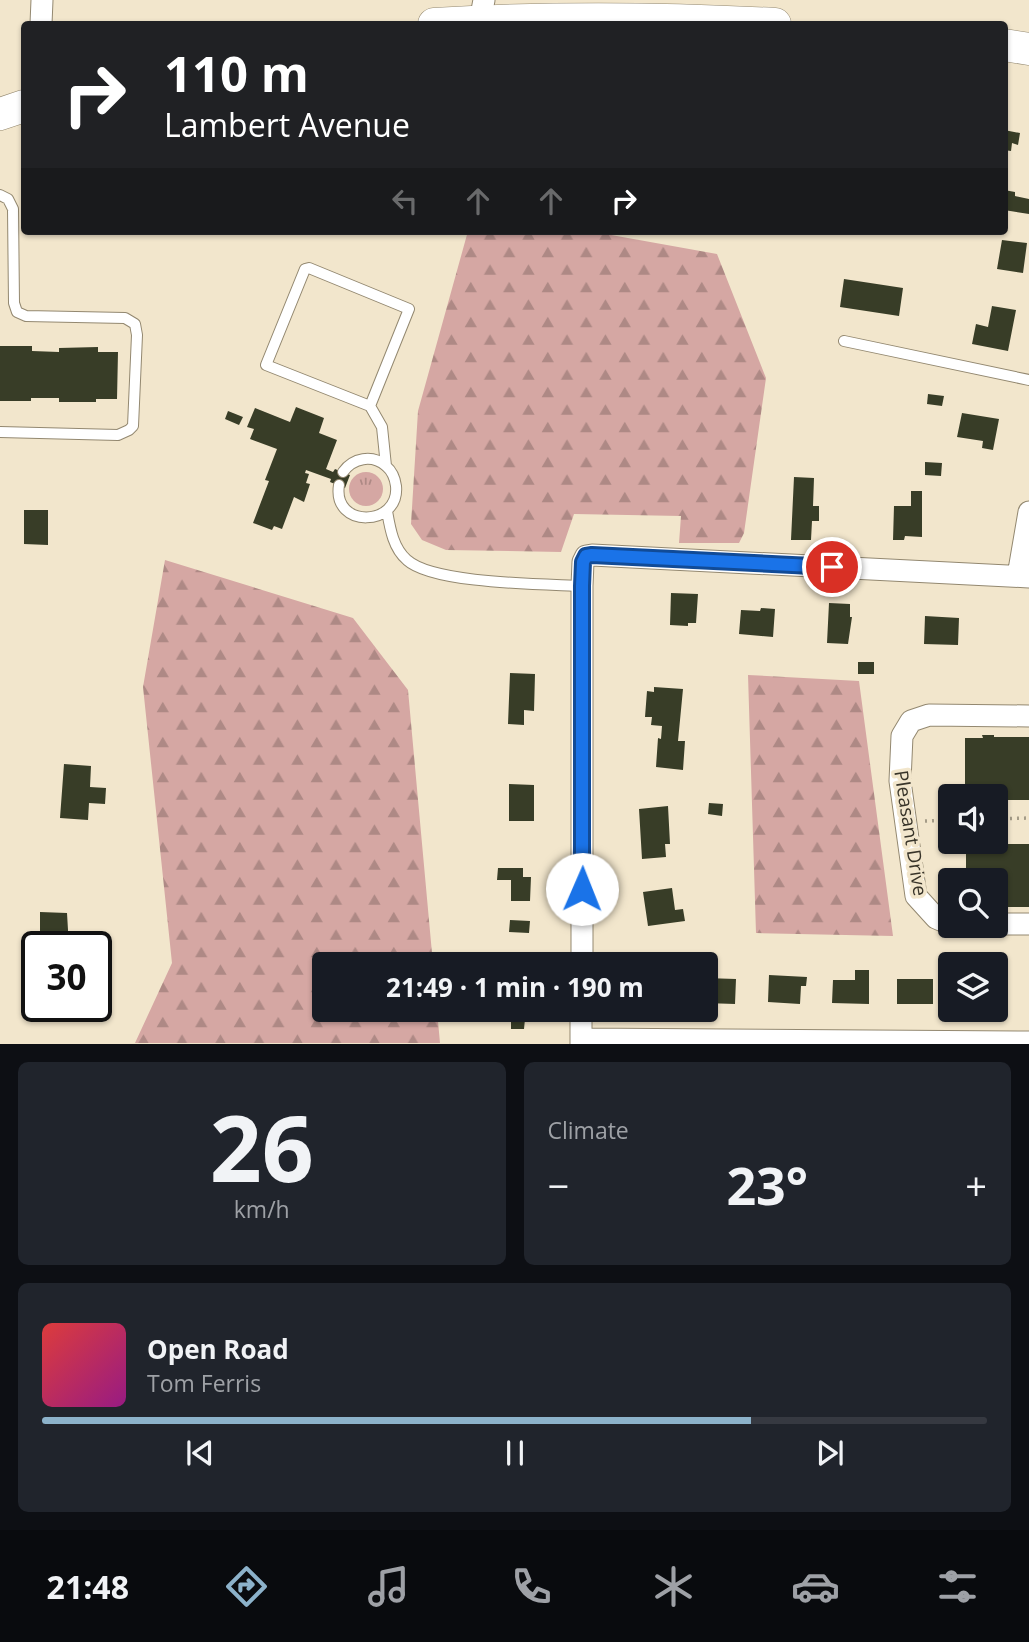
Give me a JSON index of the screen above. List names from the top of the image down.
{
  "streets": {
    "street": ["Pleasant Drive"]
  },
  "page": {
    "turn": ["110 m", "Lambert Avenue"],
    "limit": "30",
    "trip": "21:49 · 1 min · 190 m",
    "tile": [
      ["26", "km/h"],
      "Climate"
    ],
    "heat": ["−", "23°", "+"],
    "song": ["Open Road", "Tom Ferris"],
    "tabs": "21:48"
  }
}
